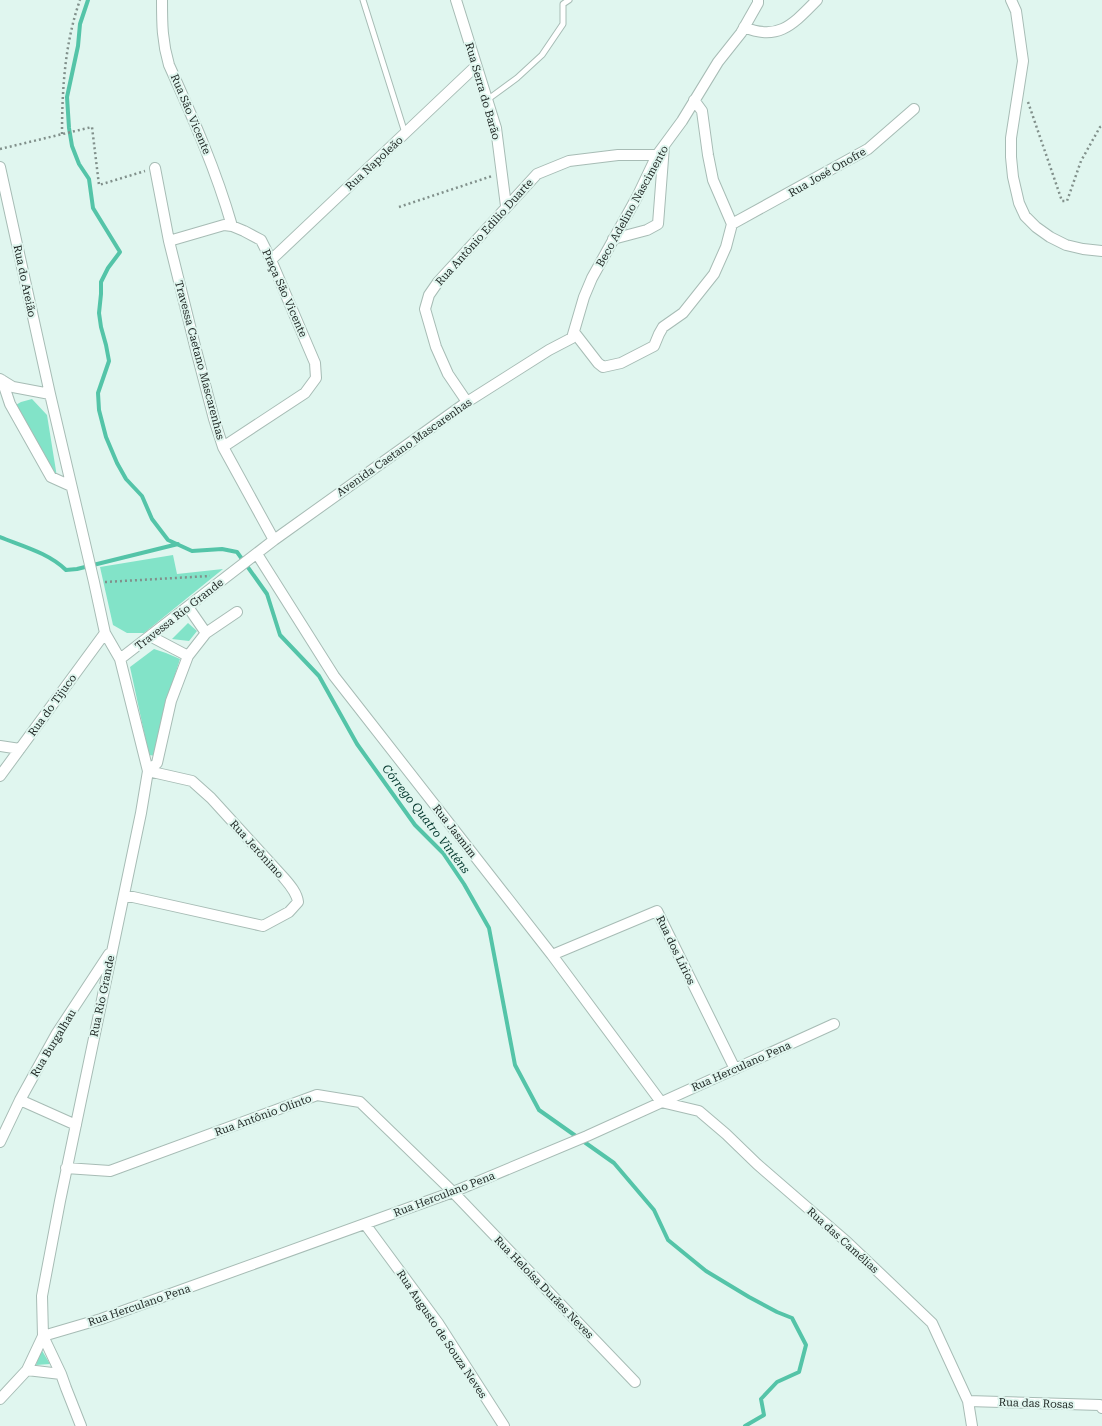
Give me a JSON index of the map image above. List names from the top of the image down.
{
  "streets": {
    "street": [
      "Rua Serra do Barão",
      "Rua São Vicente",
      "Rua Napoleão",
      "Rua José Onofre",
      "Beco Adelino Nascimento",
      "Rua Antônio Edilio Duarte",
      "Rua do Areião",
      "Praça São Vicente",
      "Travessa Caetano Mascarenhas",
      "Avenida Caetano Mascarenhas",
      "Travessa Rio Grande",
      "Rua do Tijuco",
      "Rua Jasmim",
      "Rua Jerônimo",
      "Rua dos Lírios",
      "Rua Rio Grande",
      "Rua Burgalhau",
      "Rua Herculano Pena",
      "Rua Antônio Olinto",
      "Rua das Camélias",
      "Rua Heloísa Durães Neves",
      "Rua Augusto de Souza Neves",
      "Rua das Rosas"
    ]
  },
  "crossings": [
    ["Rua Serra do Barão", "Rua Napoleão"],
    ["Rua Serra do Barão", "Rua Antônio Edilio Duarte"],
    ["Rua São Vicente", "Praça São Vicente"],
    ["Rua Napoleão", "Praça São Vicente"],
    ["Beco Adelino Nascimento", "Rua Antônio Edilio Duarte"],
    ["Beco Adelino Nascimento", "Avenida Caetano Mascarenhas"],
    ["Rua Antônio Edilio Duarte", "Avenida Caetano Mascarenhas"],
    ["Praça São Vicente", "Travessa Caetano Mascarenhas"],
    ["Travessa Caetano Mascarenhas", "Avenida Caetano Mascarenhas"],
    ["Avenida Caetano Mascarenhas", "Travessa Rio Grande"],
    ["Avenida Caetano Mascarenhas", "Rua Jasmim"],
    ["Travessa Rio Grande", "Rua Rio Grande"],
    ["Rua Jasmim", "Rua dos Lírios"],
    ["Rua Jasmim", "Rua Herculano Pena"],
    ["Rua Jasmim", "Rua das Camélias"],
    ["Rua Jerônimo", "Rua Rio Grande"],
    ["Rua dos Lírios", "Rua Herculano Pena"],
    ["Rua Rio Grande", "Rua Burgalhau"],
    ["Rua Rio Grande", "Rua Herculano Pena"],
    ["Rua Rio Grande", "Rua Antônio Olinto"],
    ["Rua Herculano Pena", "Rua Antônio Olinto"],
    ["Rua Herculano Pena", "Rua das Camélias"],
    ["Rua Herculano Pena", "Rua Heloísa Durães Neves"],
    ["Rua Herculano Pena", "Rua Augusto de Souza Neves"],
    ["Rua Antônio Olinto", "Rua Heloísa Durães Neves"],
    ["Rua das Camélias", "Rua das Rosas"]
  ],
  "water": ["Córrego Quatro Vinténs"]
}
